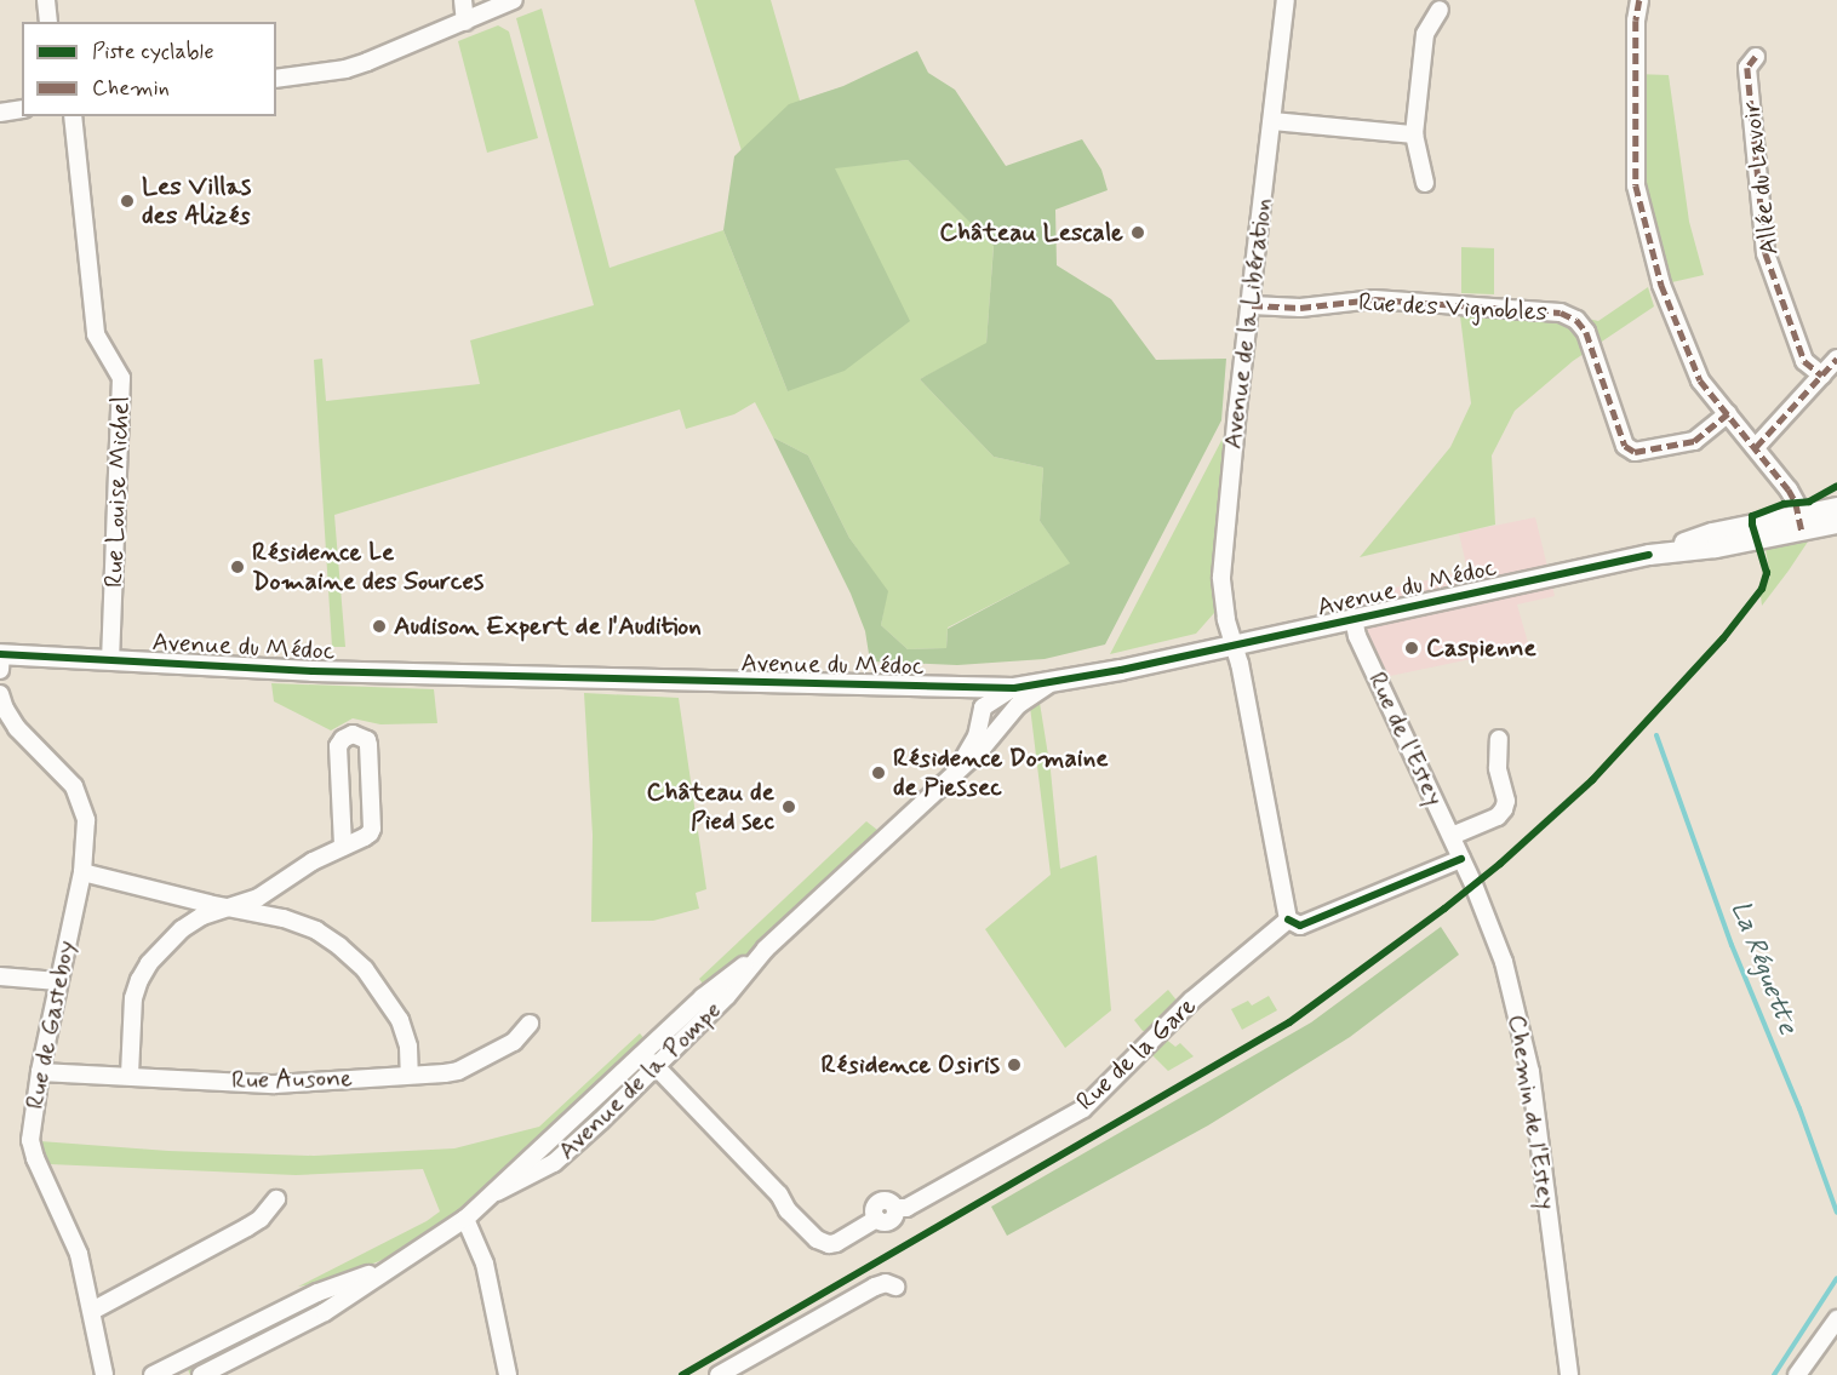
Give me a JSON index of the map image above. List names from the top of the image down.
{
  "streets": {
    "main road": ["Avenue du Médoc"],
    "street": [
      "Allée du Lavoir",
      "Rue des Vignobles",
      "Avenue de la Libération",
      "Rue Louise Michel",
      "Rue de l'Estey",
      "Rue de Gasteboy",
      "Rue de la Gare",
      "Rue Ausone",
      "Avenue de la Pompe",
      "Chemin de l'Estey"
    ]
  },
  "crossings": [
    ["Rue des Vignobles", "Avenue de la Libération"],
    ["Avenue de la Libération", "Avenue du Médoc"],
    ["Rue Louise Michel", "Avenue du Médoc"],
    ["Avenue du Médoc", "Rue de l'Estey"],
    ["Avenue du Médoc", "Avenue de la Pompe"],
    ["Rue de l'Estey", "Chemin de l'Estey"],
    ["Rue de Gasteboy", "Rue Ausone"],
    ["Rue de la Gare", "Avenue de la Pompe"]
  ],
  "water": ["La Réguette"],
  "places": [
    "Les Villas des Alizés",
    "Château Lescale",
    "Résidence Le Domaine des Sources",
    "Audison Expert de l'Audition",
    "Caspienne",
    "Résidence Domaine de Piessec",
    "Château de Pied sec",
    "Résidence Osiris"
  ],
  "legend": ["Piste cyclable", "Chemin"]
}
